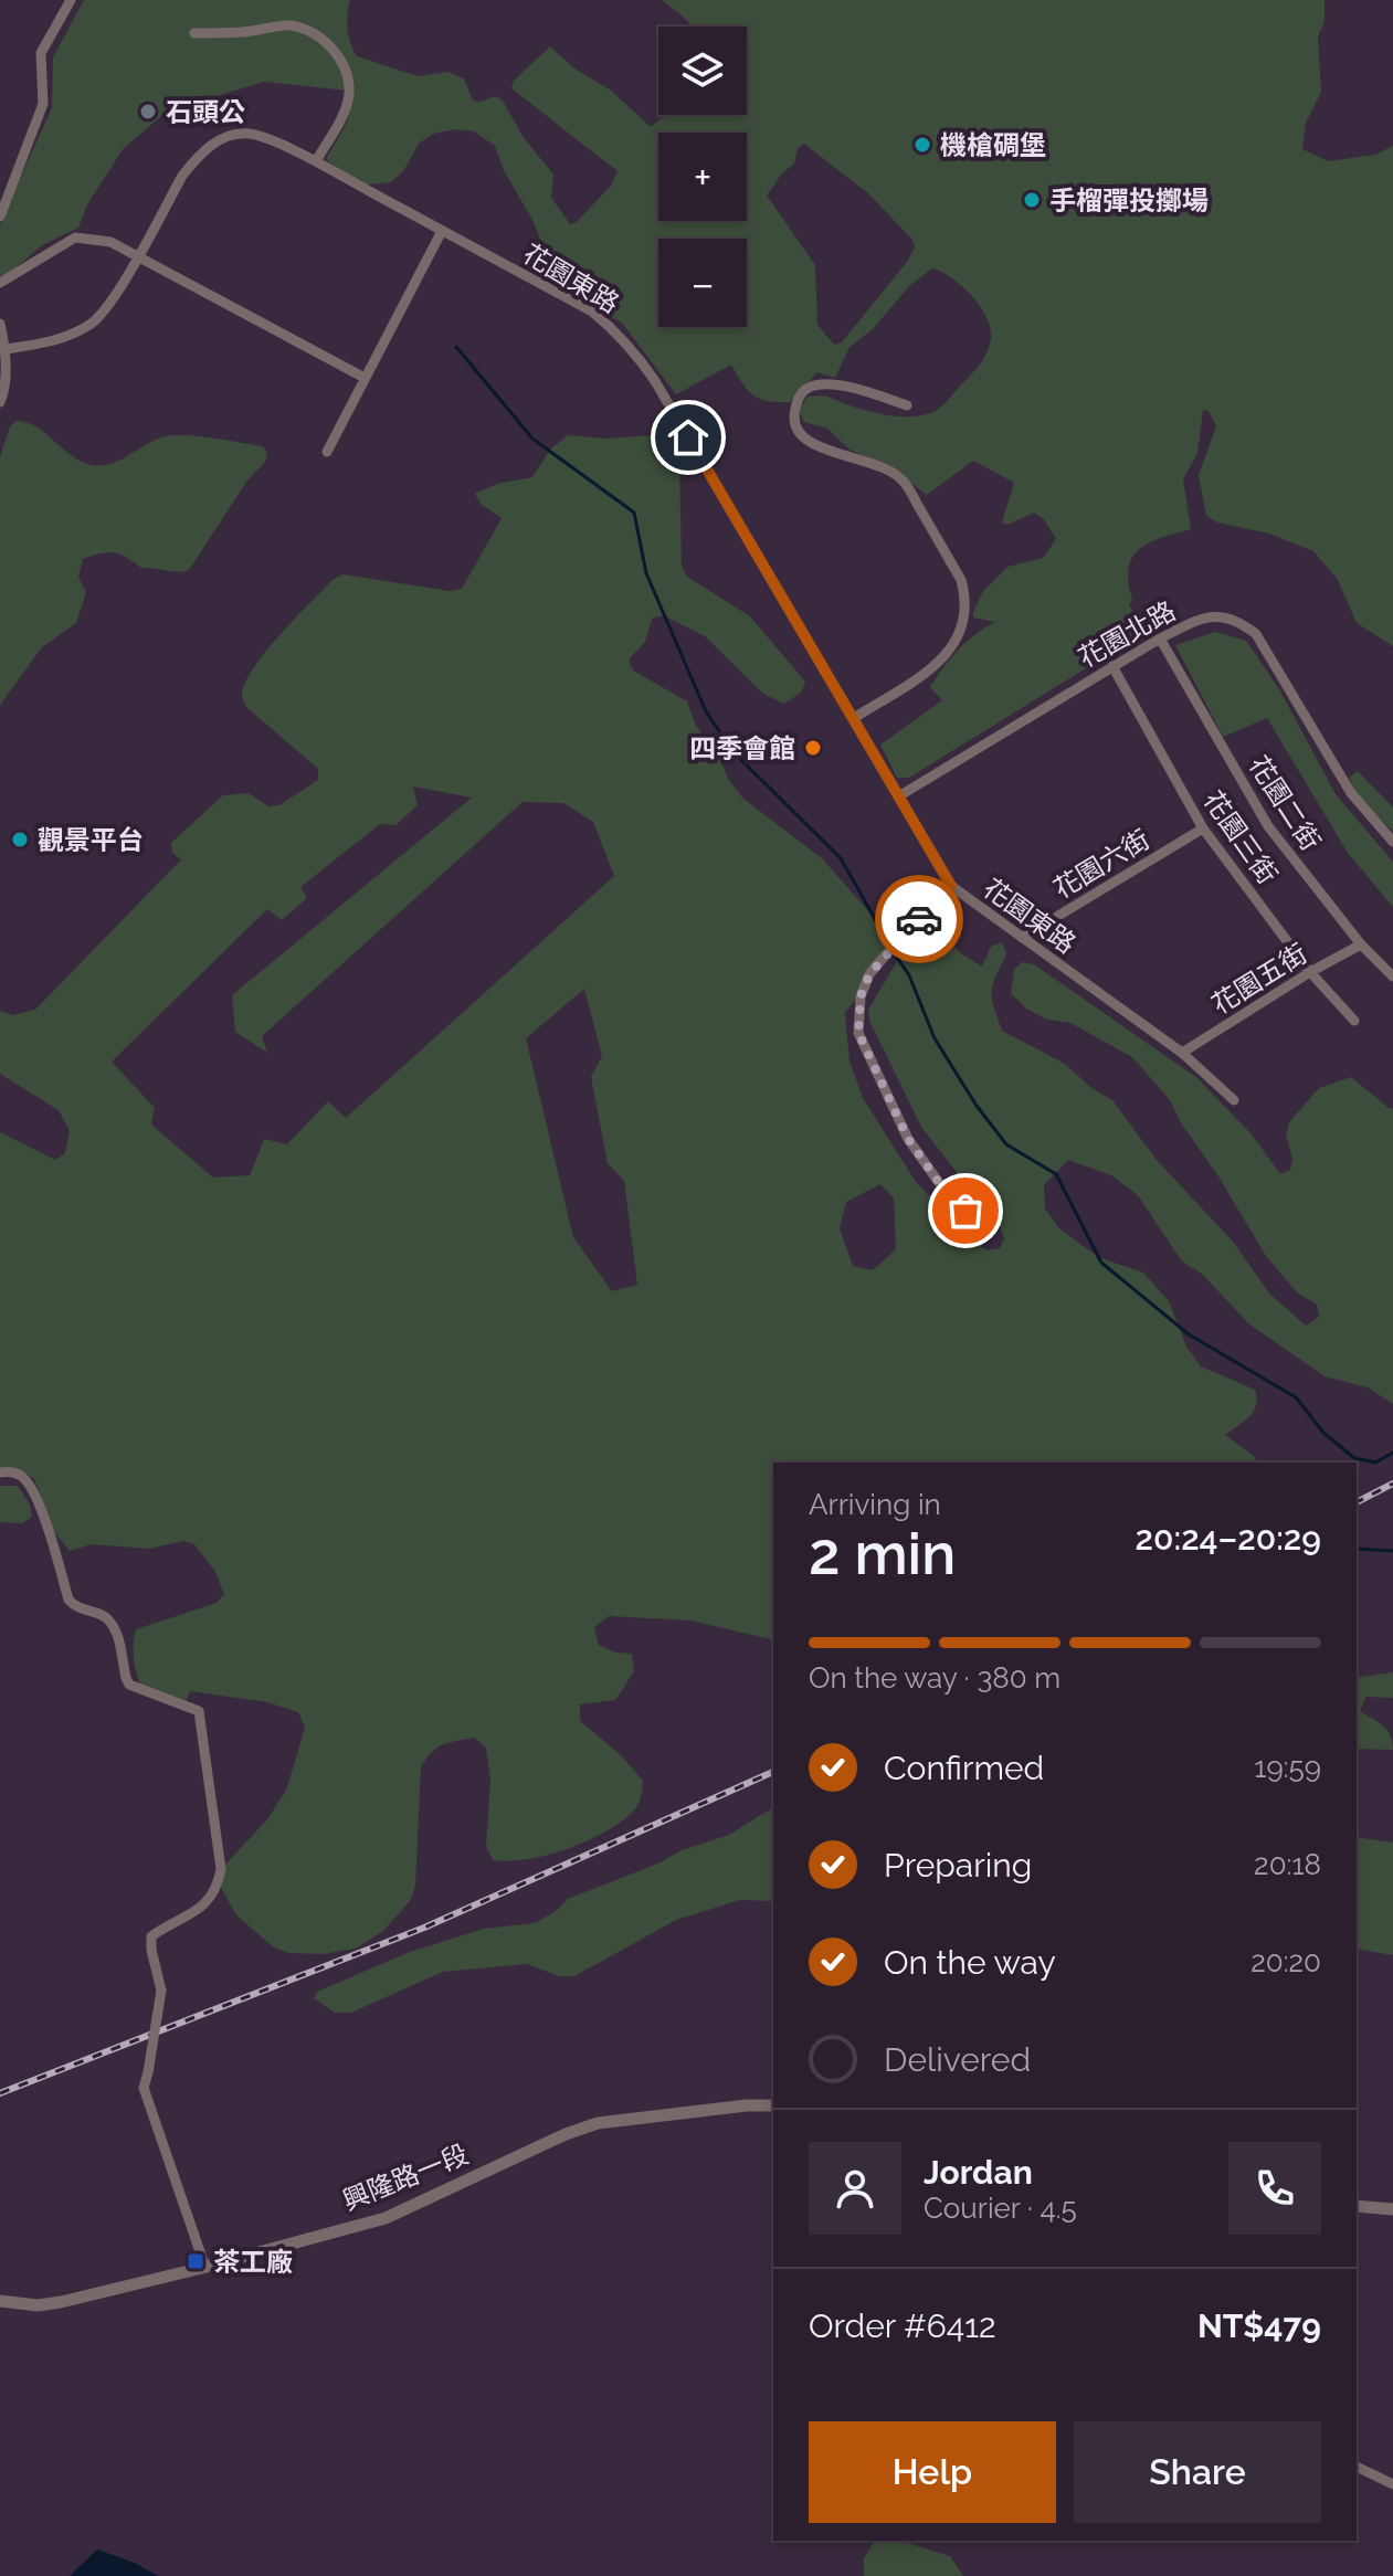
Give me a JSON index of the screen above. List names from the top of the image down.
{
  "streets": {
    "street": [
      "花園東路",
      "花園北路",
      "花園二街",
      "花園三街",
      "花園六街",
      "花園五街",
      "興隆路一段"
    ]
  },
  "crossings": [
    ["花園東路", "花園北路"],
    ["花園東路", "花園六街"],
    ["花園東路", "花園五街"],
    ["花園北路", "花園二街"],
    ["花園北路", "花園三街"],
    ["花園二街", "花園五街"],
    ["花園三街", "花園六街"],
    ["花園三街", "花園五街"]
  ],
  "places": {
    "other": [
      "石頭公",
      "機槍碉堡",
      "手榴彈投擲場",
      "四季會館",
      "觀景平台"
    ],
    "transit": ["茶工廠"]
  },
  "page": {
    "map_buttons": ["+", "−"],
    "heading": ["2 min", "Arriving in", "20:24–20:29"],
    "panel": [
      "Jordan",
      "Courier · 4.5",
      "Order #6412",
      "NT$479"
    ],
    "bar": "On the way · 380 m",
    "list": [
      ["Confirmed", "19:59"],
      ["Preparing", "20:18"],
      ["On the way", "20:20"],
      "Delivered"
    ],
    "buttons": ["Help", "Share"]
  }
}
